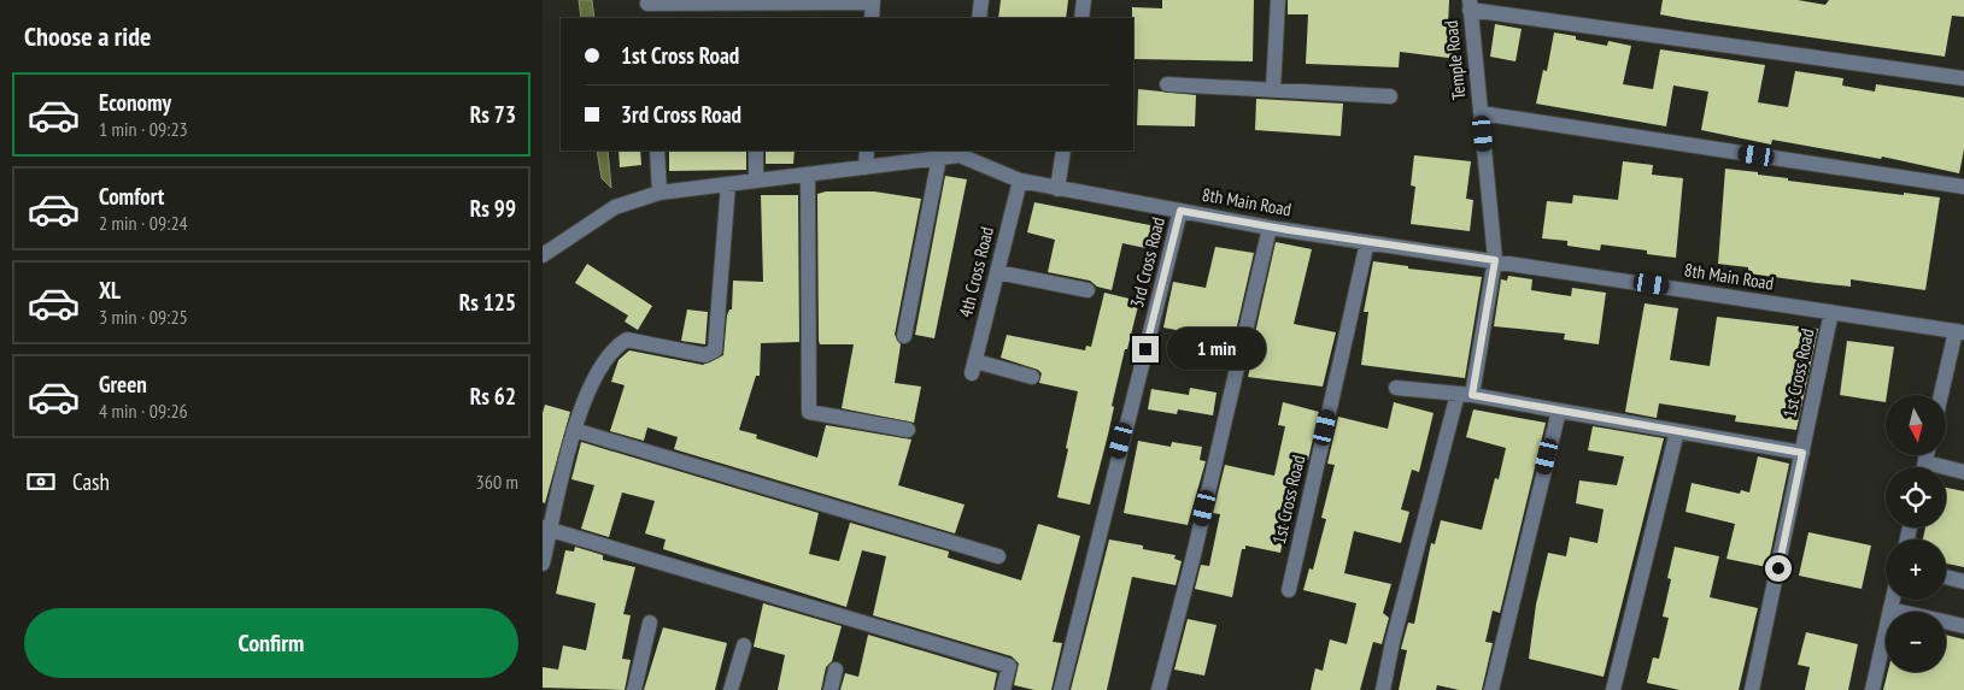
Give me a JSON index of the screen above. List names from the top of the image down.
{
  "streets": {
    "street": [
      "Temple Road",
      "8th Main Road",
      "3rd Cross Road",
      "4th Cross Road",
      "1st Cross Road"
    ]
  },
  "crossings": [
    ["Temple Road", "8th Main Road"],
    ["8th Main Road", "3rd Cross Road"],
    ["8th Main Road", "4th Cross Road"],
    ["8th Main Road", "1st Cross Road"]
  ],
  "north": "bottom",
  "page": {
    "heading": "Choose a ride",
    "banner": ["1st Cross Road", "3rd Cross Road"],
    "list": [
      {
        "name": "Economy",
        "note": "1 min · 09:23",
        "value": "Rs 73"
      },
      {
        "name": "Comfort",
        "note": "2 min · 09:24",
        "value": "Rs 99"
      },
      {
        "name": "XL",
        "note": "3 min · 09:25",
        "value": "Rs 125"
      },
      {
        "name": "Green",
        "note": "4 min · 09:26",
        "value": "Rs 62"
      }
    ],
    "bubble": "1 min",
    "map_buttons": ["+", "−"],
    "pay": ["Cash", "360 m"],
    "buttons": "Confirm"
  }
}
